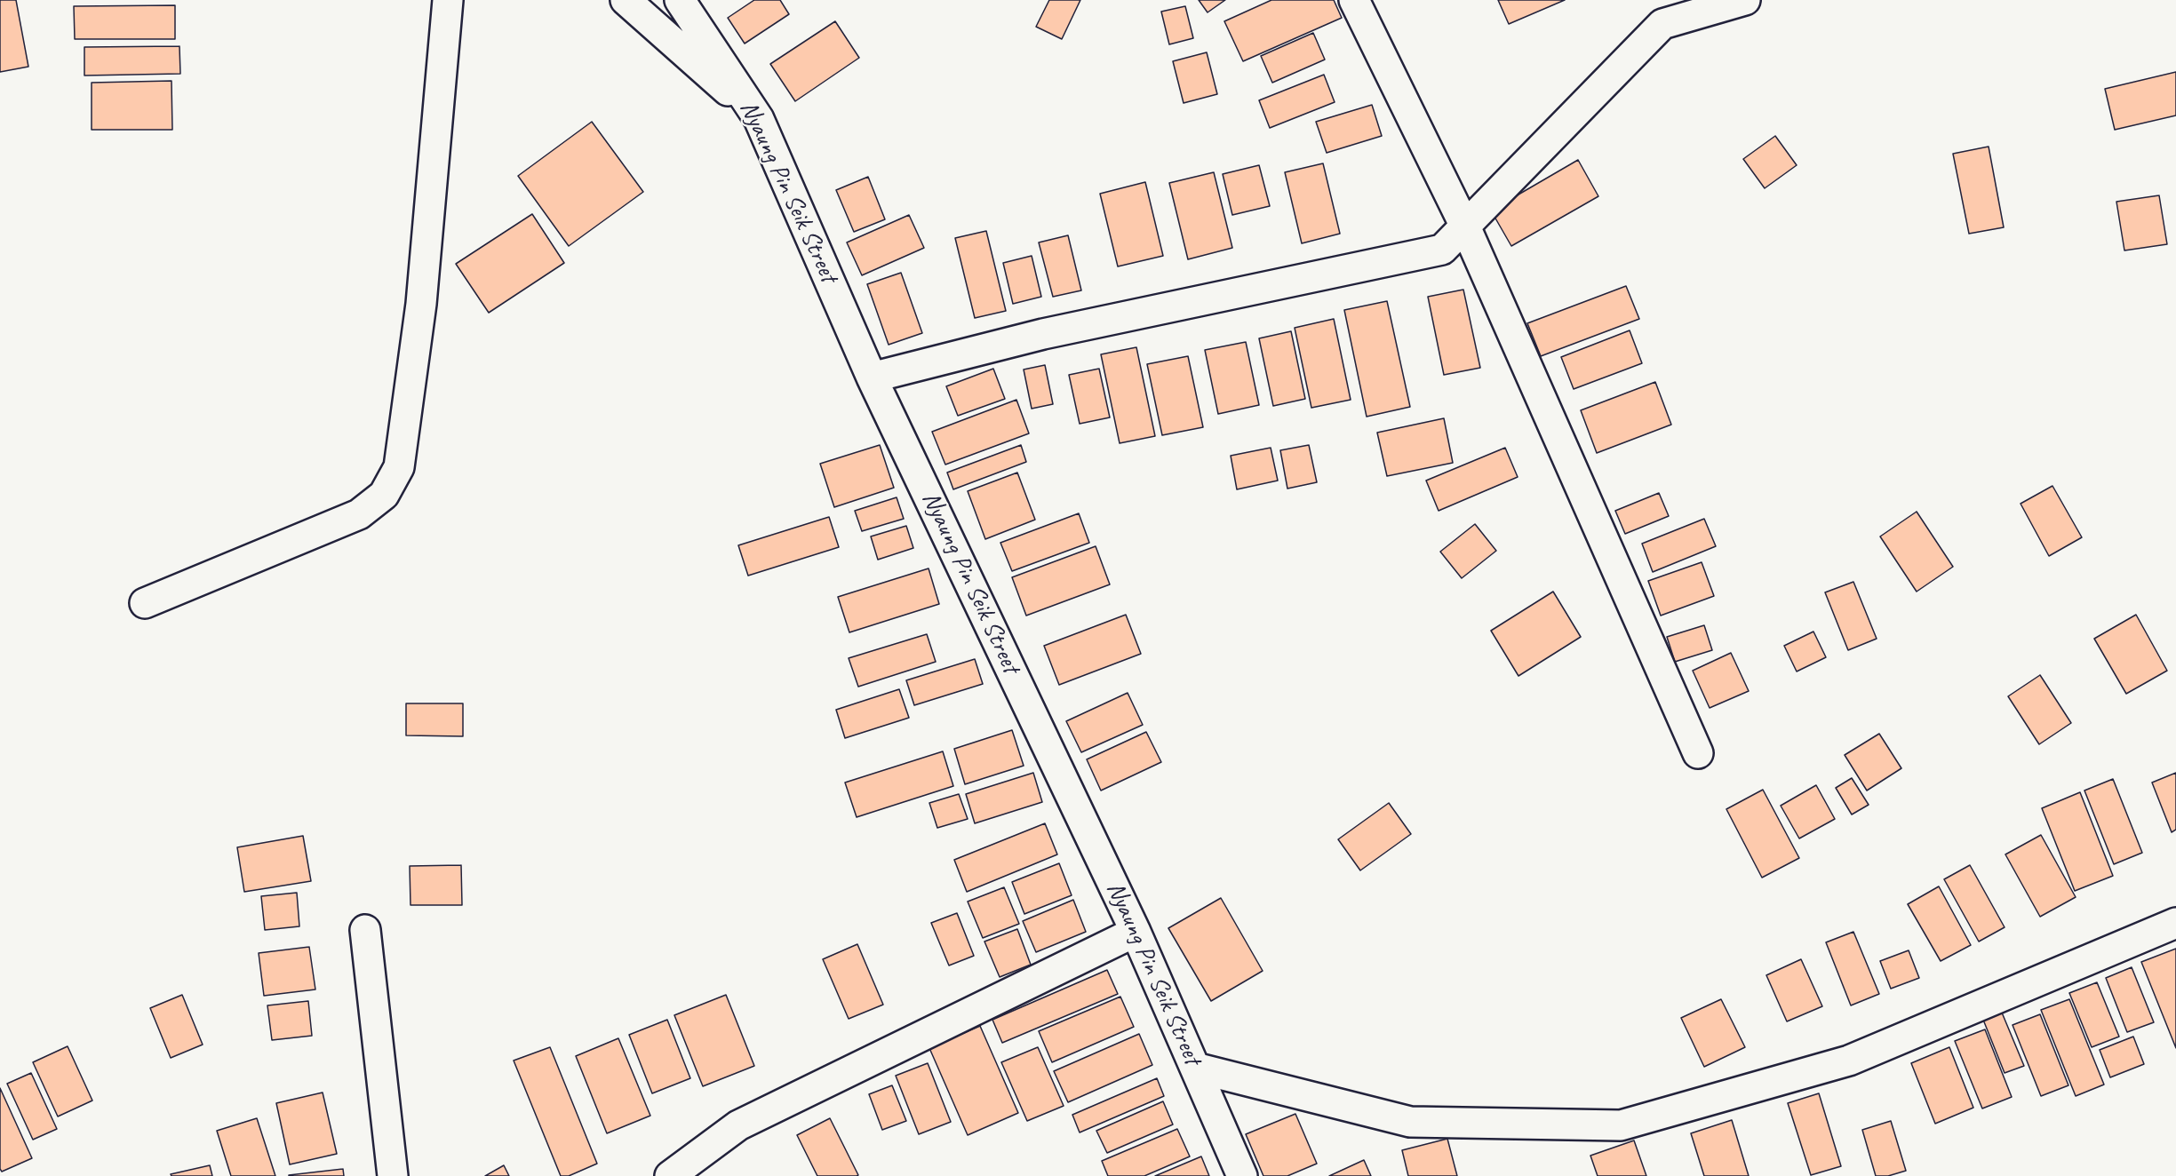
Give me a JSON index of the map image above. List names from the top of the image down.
{
  "streets": {
    "street": ["Nyaung Pin Seik Street"]
  }
}
